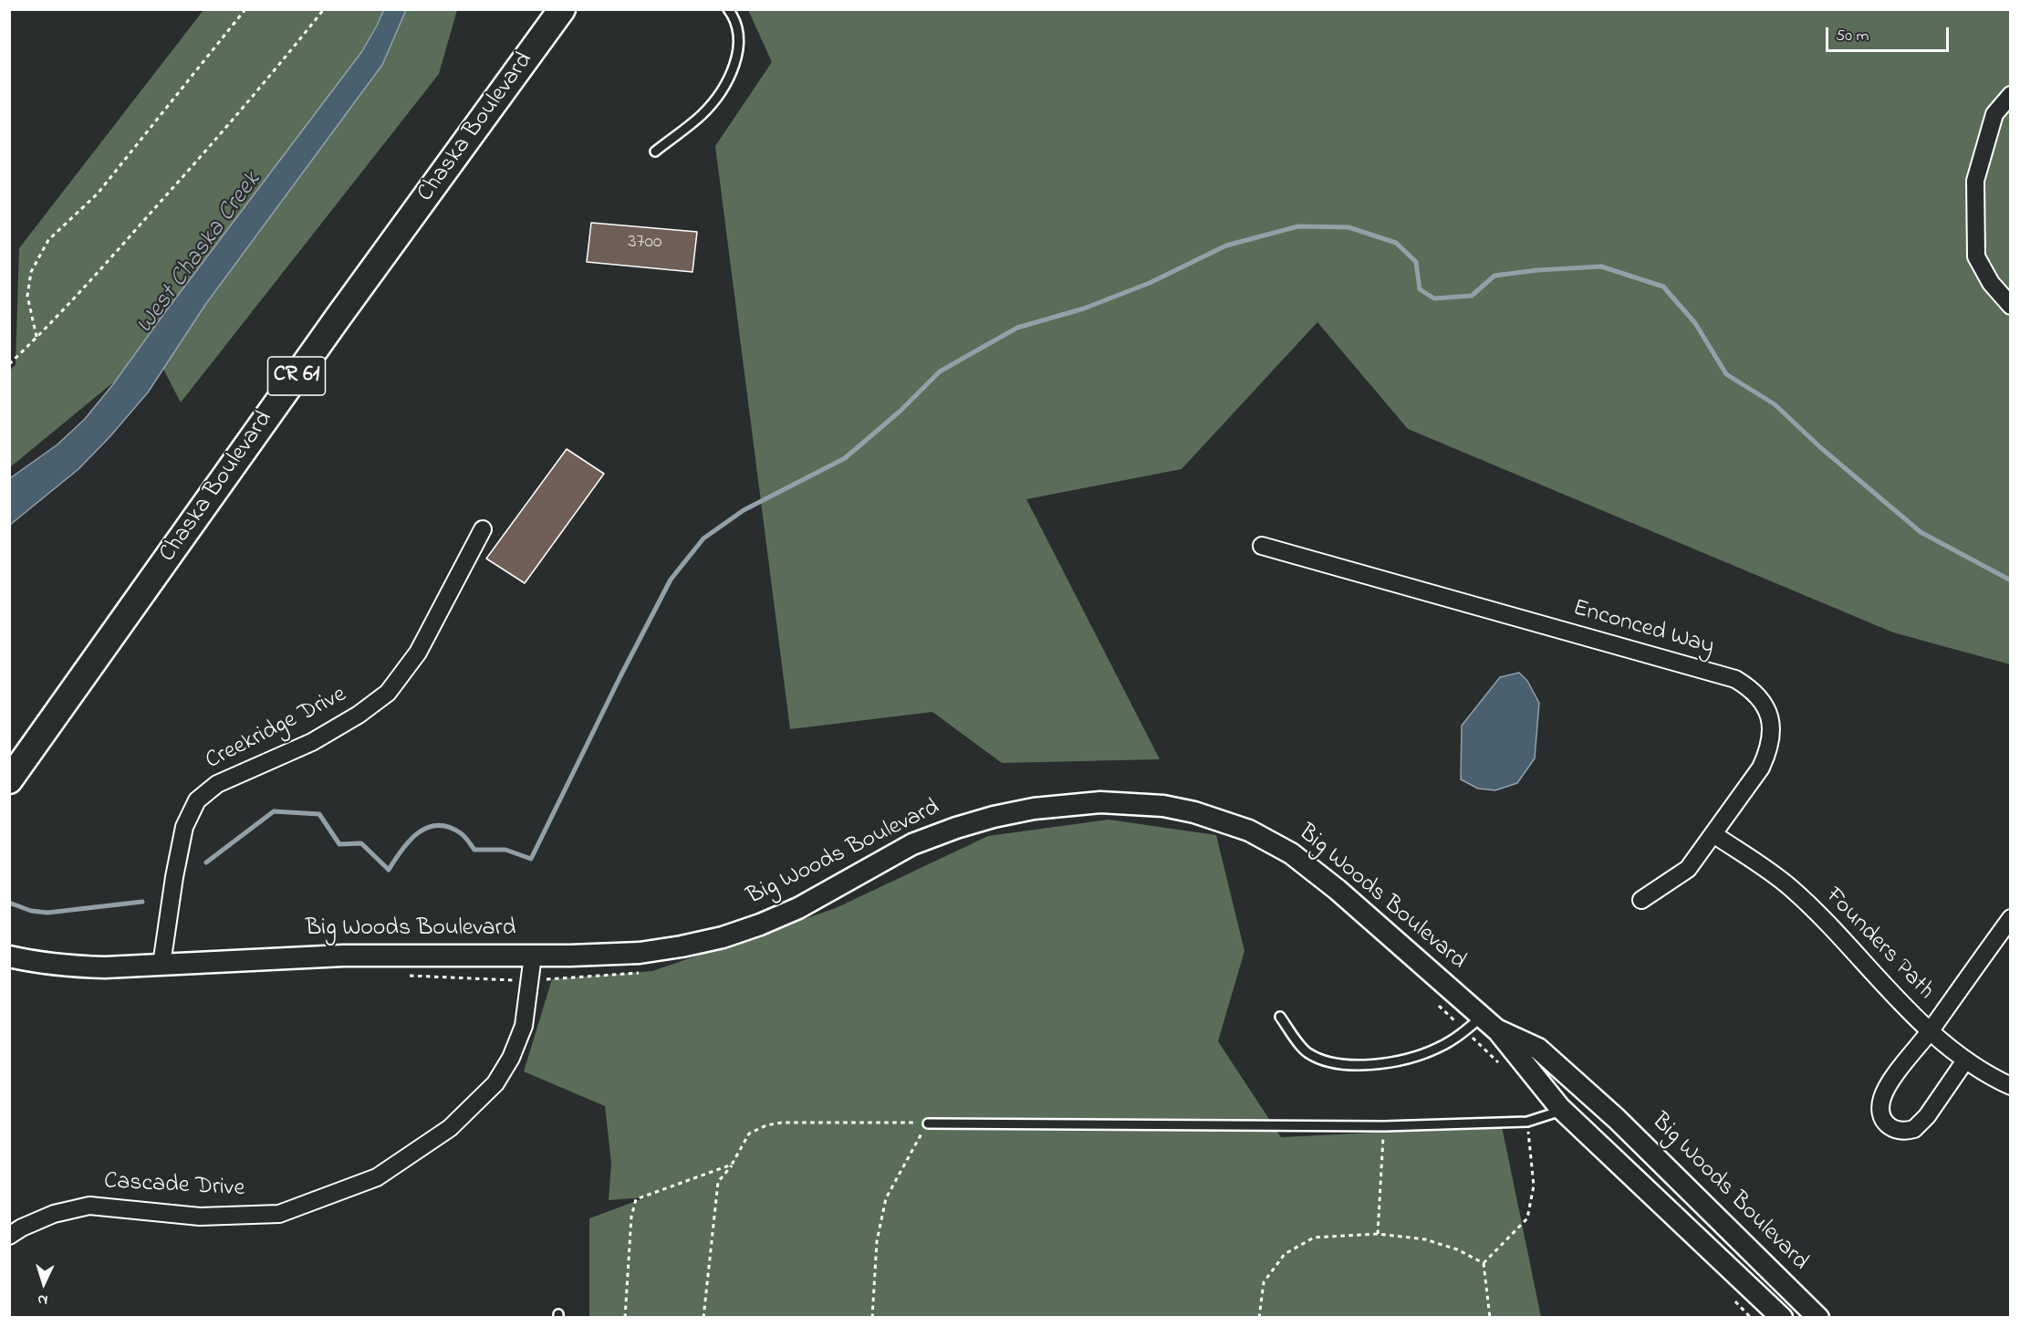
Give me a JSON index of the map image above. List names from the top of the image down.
{
  "streets": {
    "main road": ["Chaska Boulevard", "CR 61"],
    "street": [
      "Enconced Way",
      "Creekridge Drive",
      "Big Woods Boulevard",
      "Founders Path",
      "Cascade Drive"
    ]
  },
  "crossings": [
    ["Enconced Way", "Founders Path"],
    ["Creekridge Drive", "Big Woods Boulevard"],
    ["Big Woods Boulevard", "Cascade Drive"]
  ],
  "water": ["West Chaska Creek"],
  "house_numbers": ["3700"],
  "scale_bar": "50 m",
  "north": "bottom"
}
